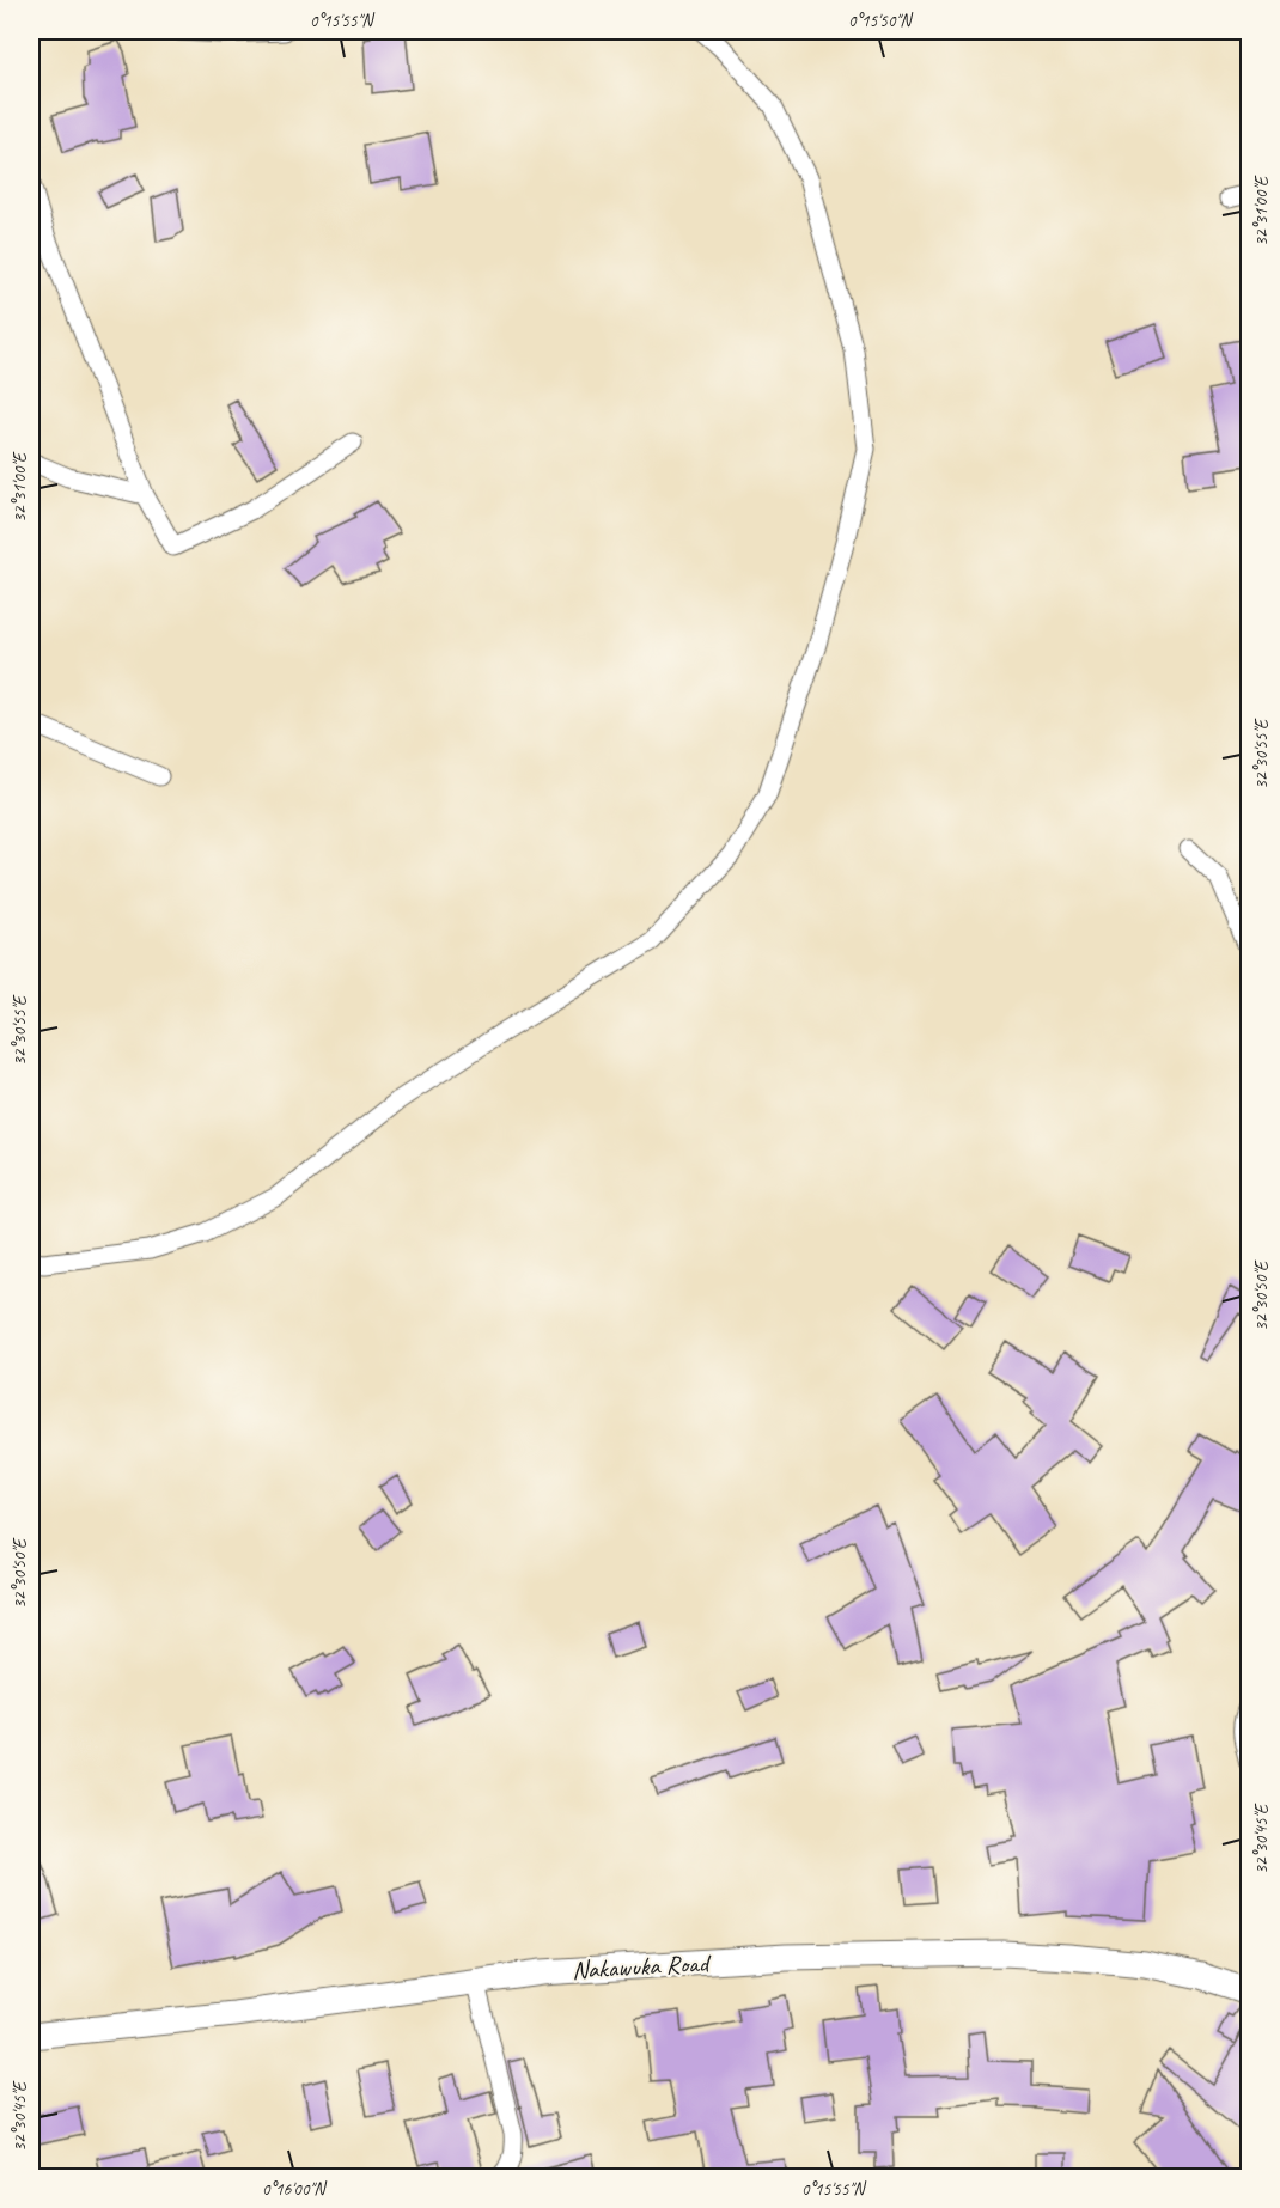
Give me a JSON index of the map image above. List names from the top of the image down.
{
  "streets": {
    "main road": ["Nakawuka Road"]
  },
  "coordinates": [
    "0°15'55\"N",
    "0°15'50\"N",
    "32°31'00\"E",
    "32°30'55\"E",
    "32°30'50\"E",
    "32°30'45\"E",
    "0°16'00\"N"
  ]
}
